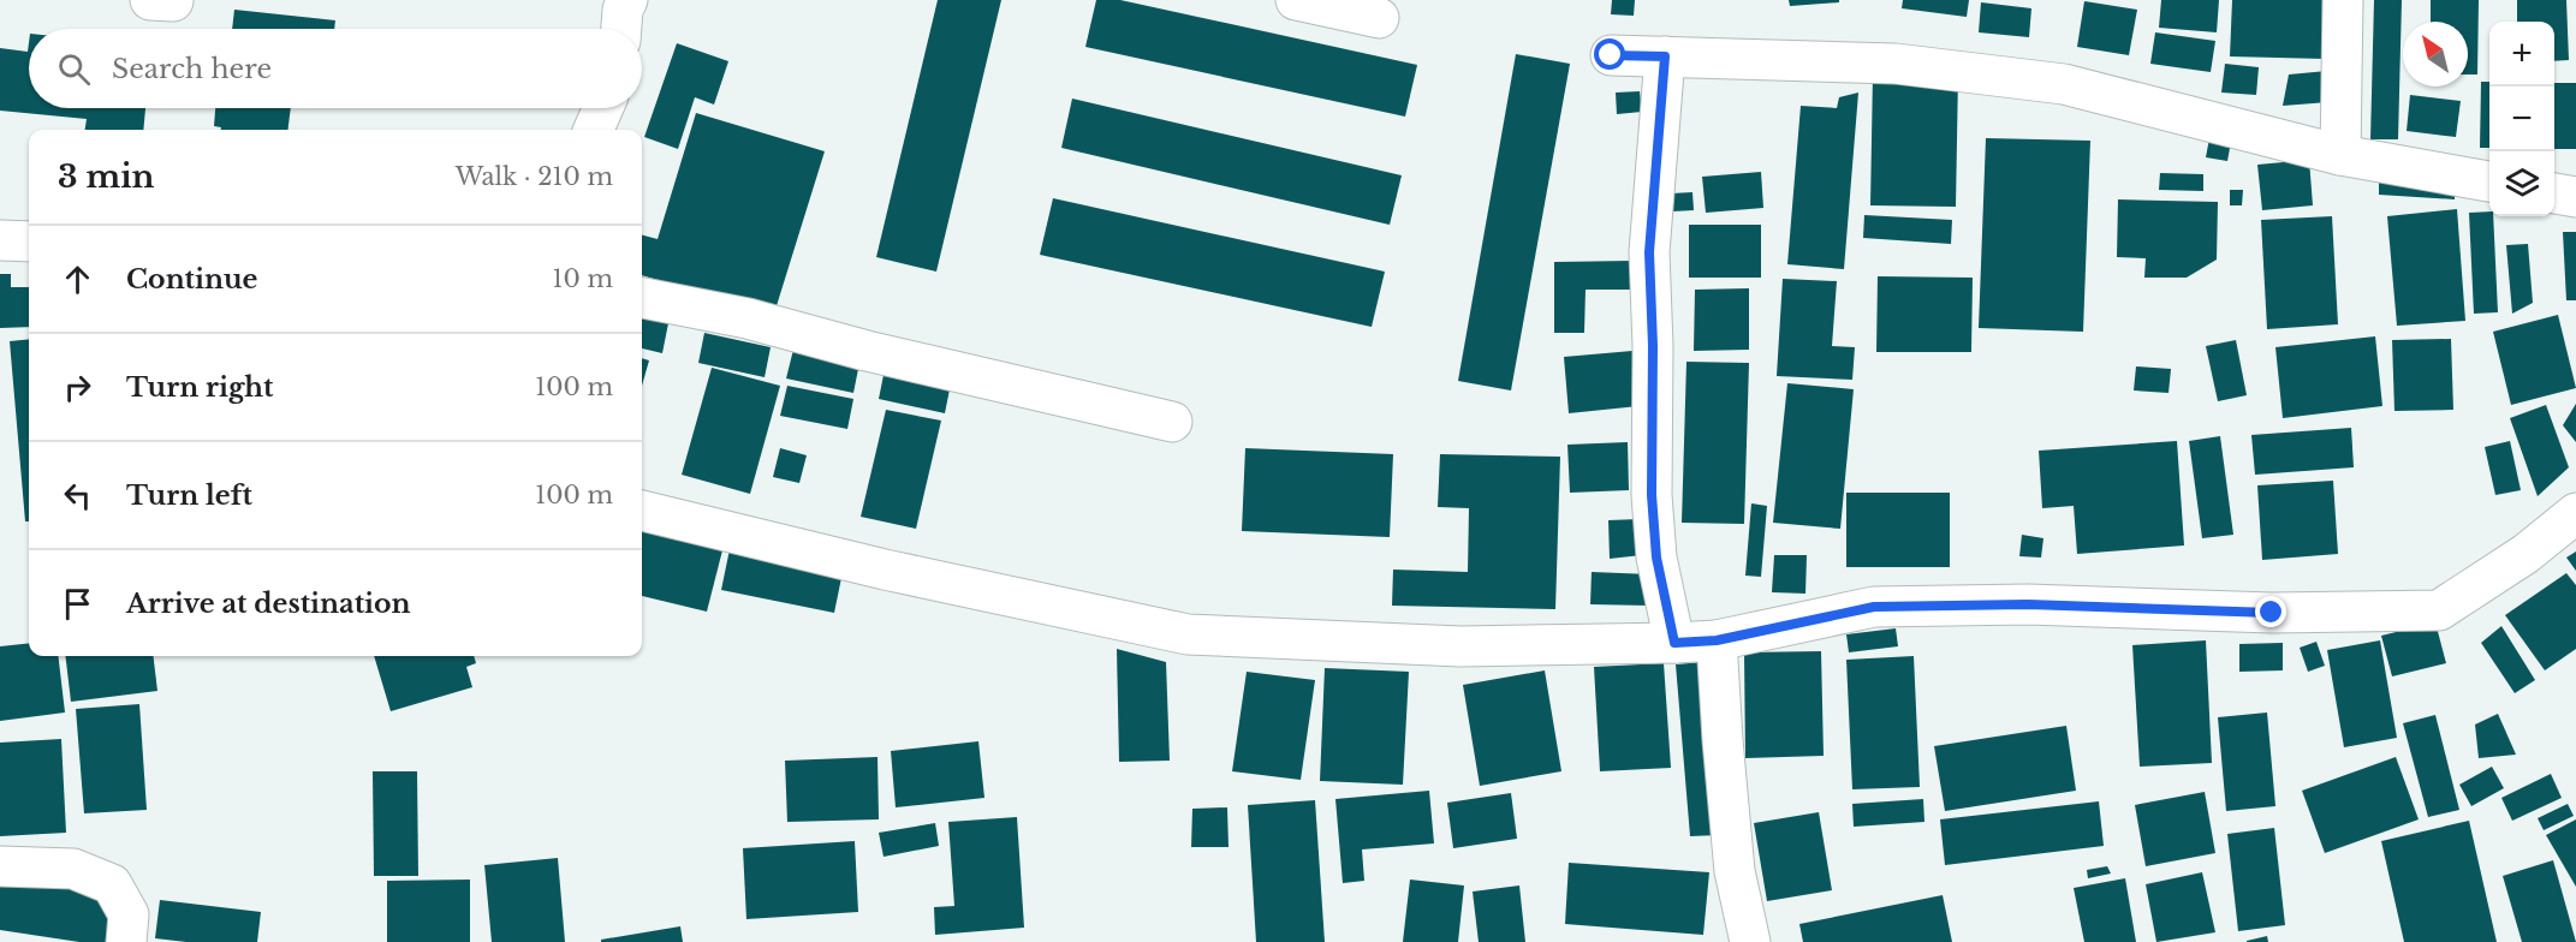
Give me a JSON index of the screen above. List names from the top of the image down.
{
  "north": "top left",
  "page": {
    "map_buttons": ["+", "−"],
    "search": "Search here",
    "heading": ["3 min", "Walk · 210 m"],
    "list": [
      ["Continue", "10 m"],
      ["Turn right", "100 m"],
      ["Turn left", "100 m"],
      "Arrive at destination"
    ]
  }
}
